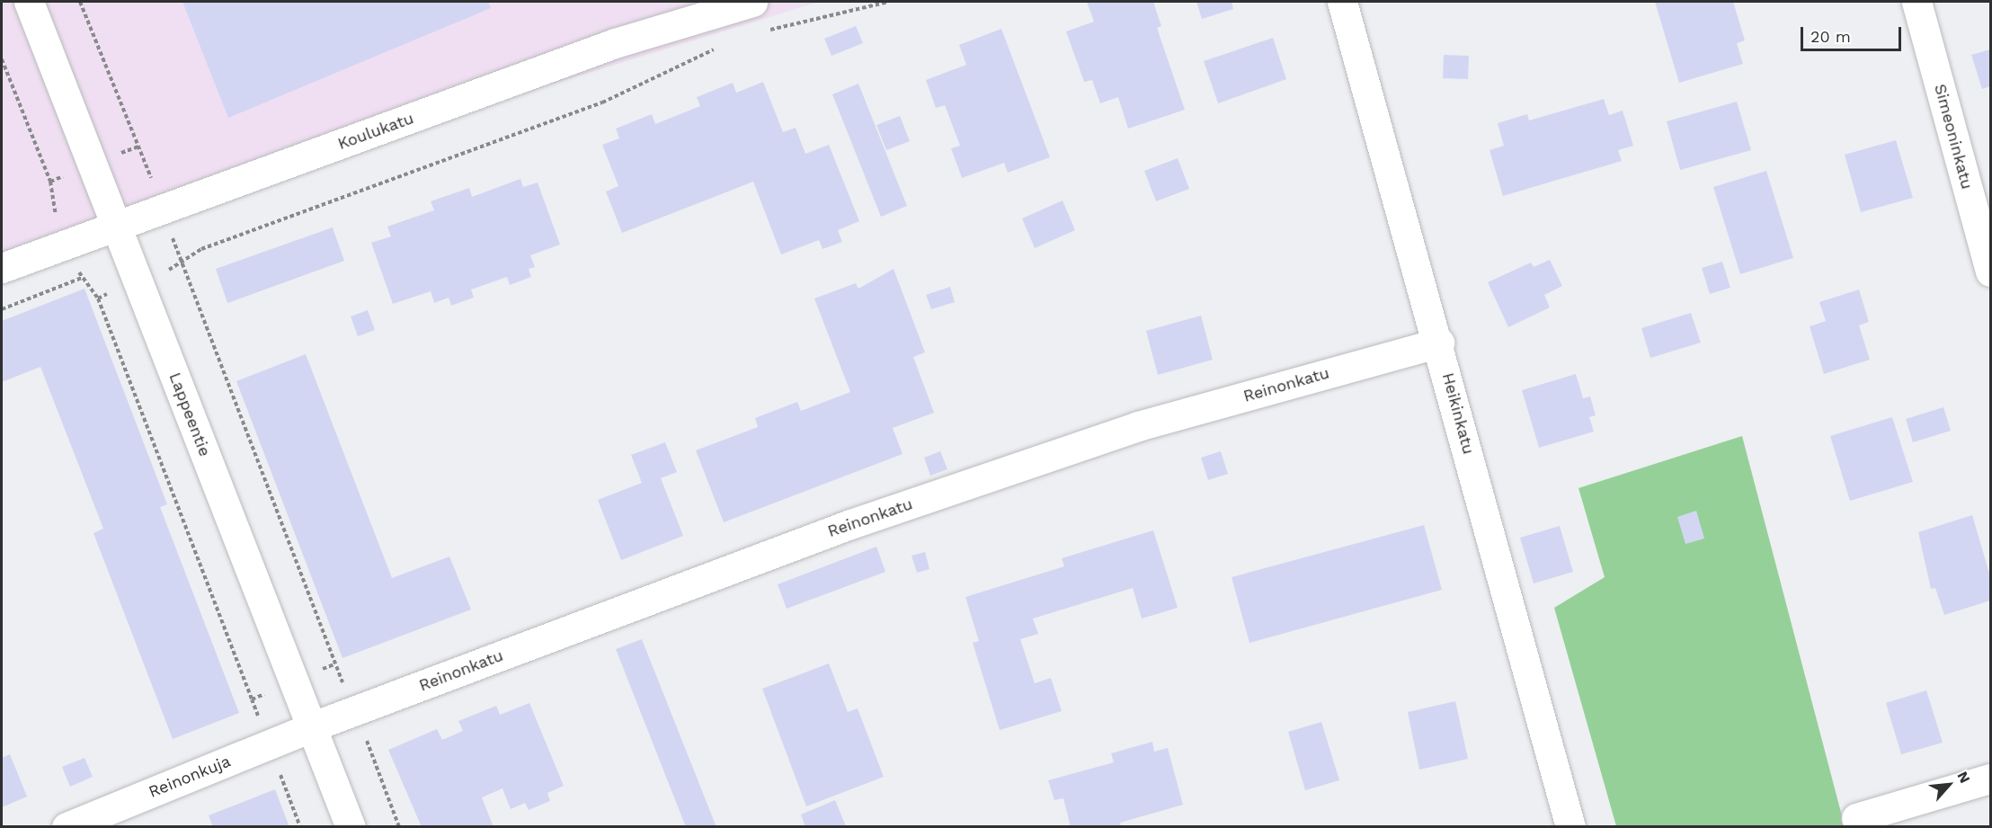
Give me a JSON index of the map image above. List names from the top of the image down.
{
  "streets": {
    "street": [
      "Koulukatu",
      "Simeoninkatu",
      "Reinonkatu",
      "Heikinkatu",
      "Lappeentie",
      "Reinonkuja"
    ]
  },
  "crossings": [
    ["Koulukatu", "Lappeentie"],
    ["Reinonkatu", "Heikinkatu"],
    ["Reinonkatu", "Lappeentie"],
    ["Reinonkatu", "Reinonkuja"],
    ["Lappeentie", "Reinonkuja"]
  ],
  "scale_bar": "20 m",
  "north": "top right"
}
